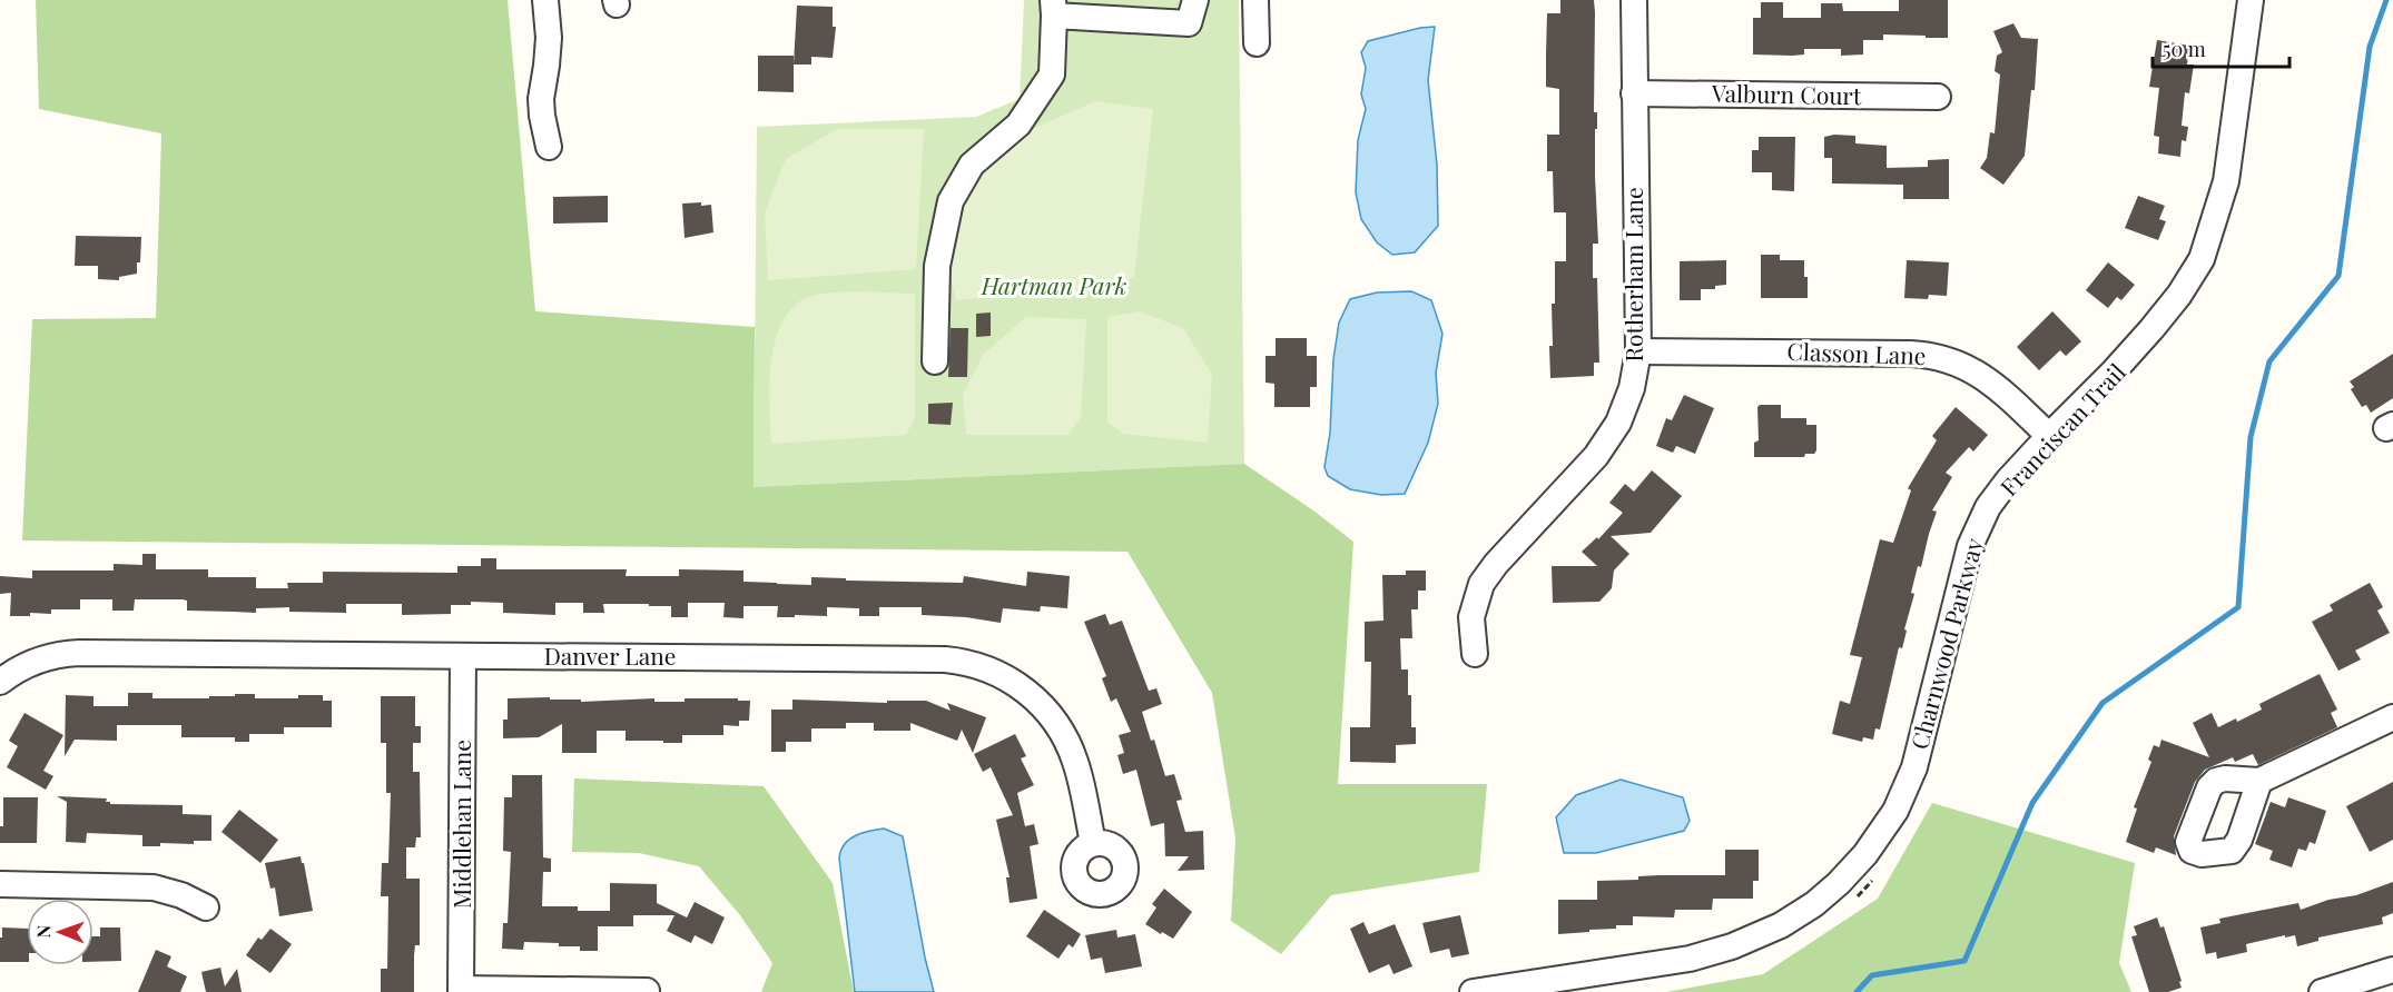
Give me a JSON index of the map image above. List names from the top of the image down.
{
  "streets": {
    "street": [
      "Valburn Court",
      "Rotherham Lane",
      "Classon Lane",
      "Charnwood Parkway",
      "Danver Lane",
      "Middlehan Lane"
    ]
  },
  "crossings": [
    ["Valburn Court", "Rotherham Lane"],
    ["Rotherham Lane", "Classon Lane"],
    ["Classon Lane", "Charnwood Parkway"],
    ["Danver Lane", "Middlehan Lane"]
  ],
  "parks": ["Hartman Park"],
  "scale_bar": "50 m",
  "north": "left"
}
